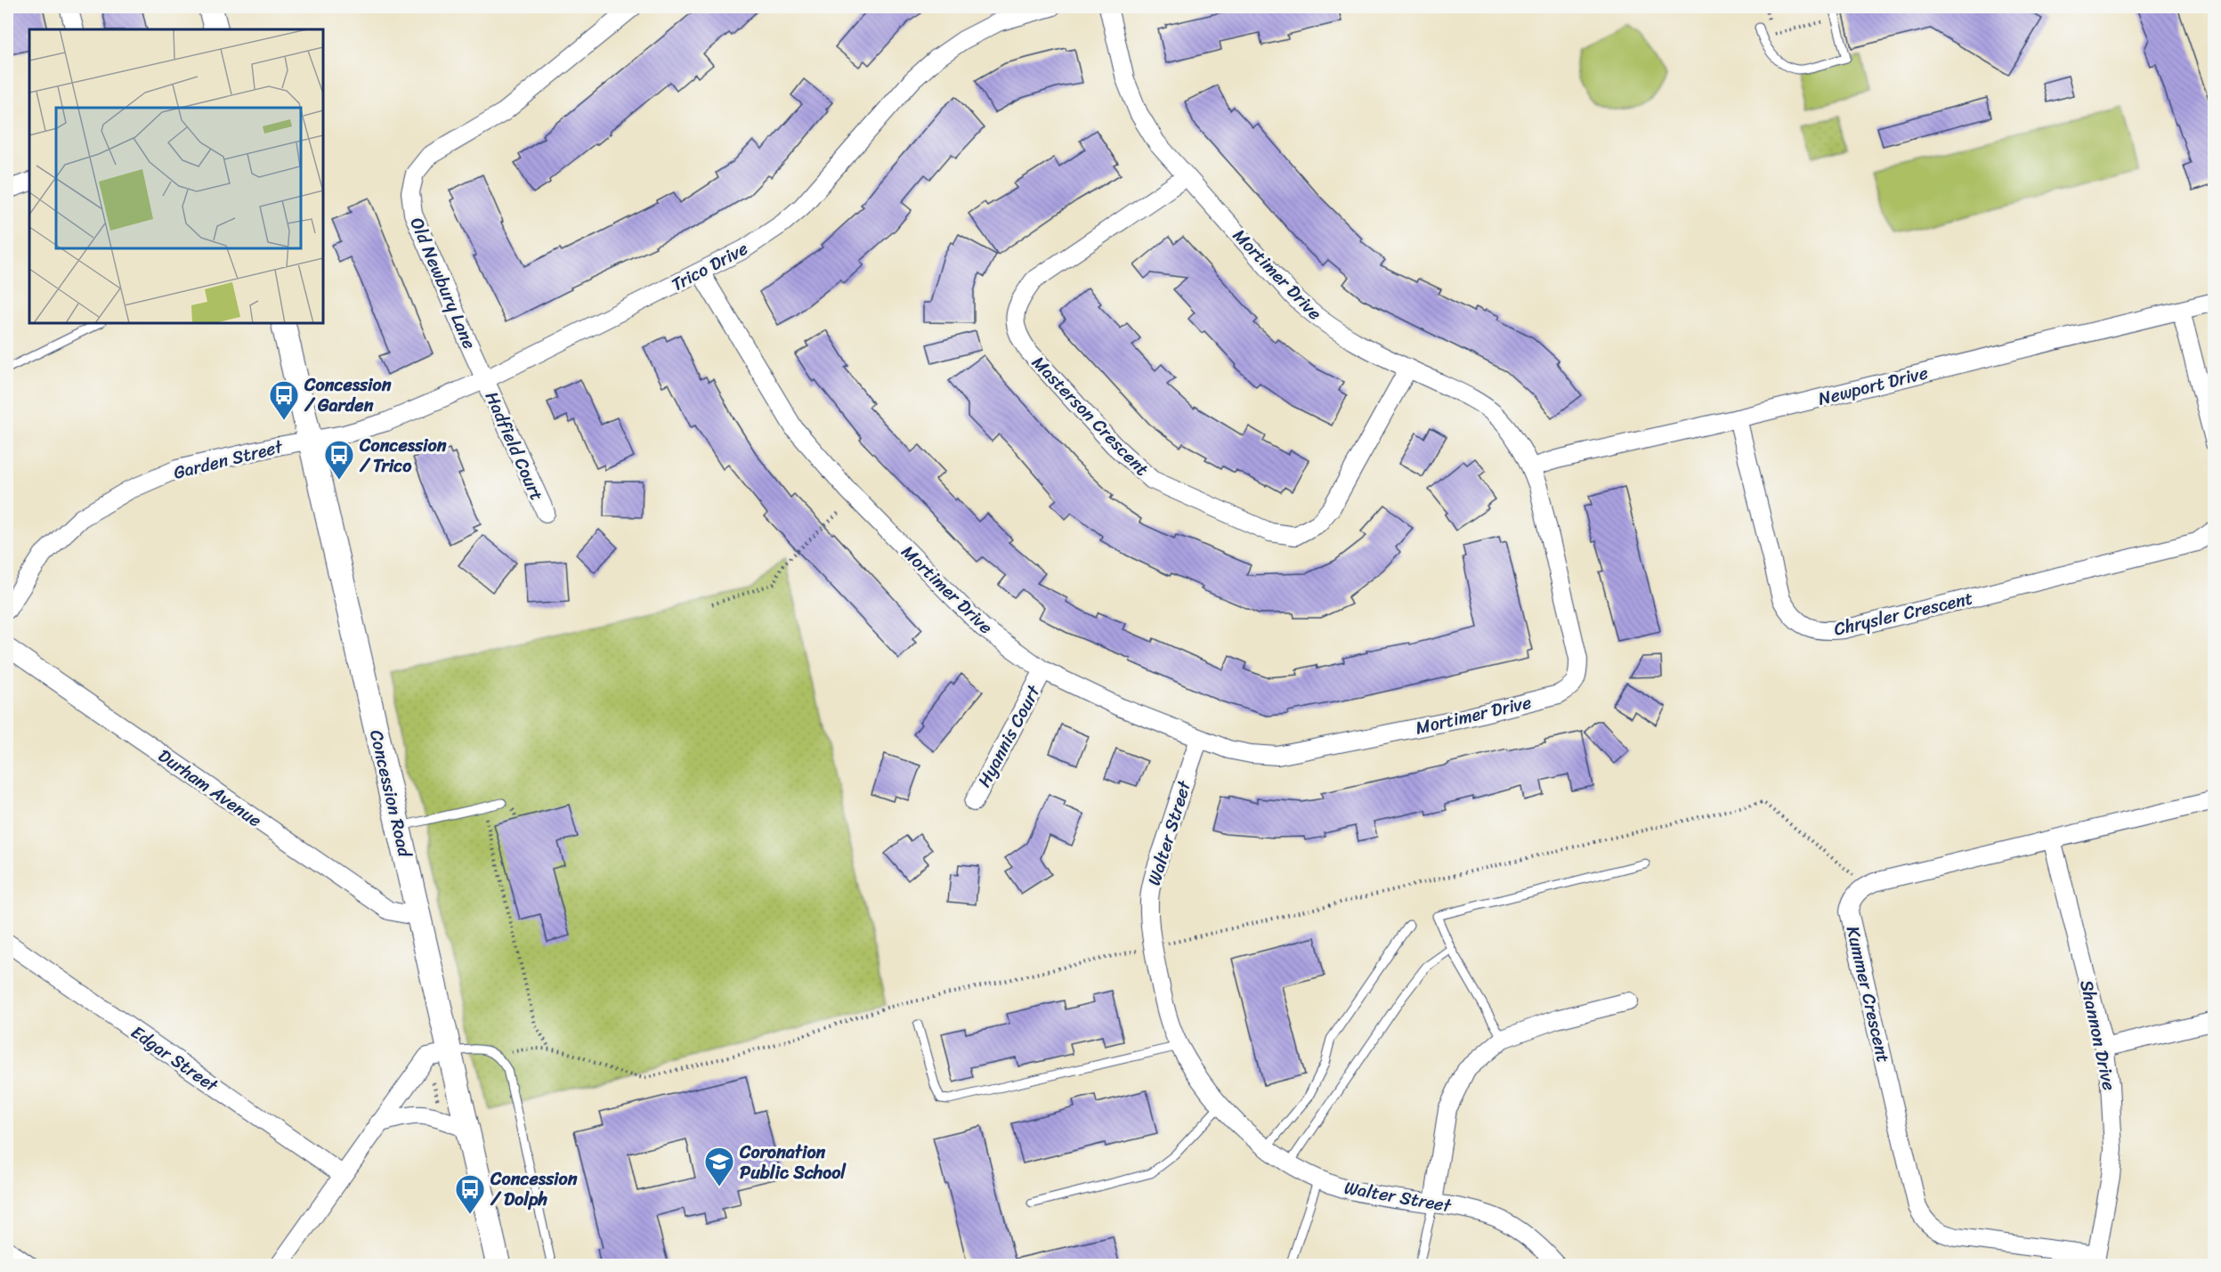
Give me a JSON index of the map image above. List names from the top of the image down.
{
  "streets": {
    "main road": ["Concession Road"],
    "street": [
      "Trico Drive",
      "Mortimer Drive",
      "Old Newbury Lane",
      "Newport Drive",
      "Masterson Crescent",
      "Hadfield Court",
      "Garden Street",
      "Chrysler Crescent",
      "Hyannis Court",
      "Durham Avenue",
      "Walter Street",
      "Kummer Crescent",
      "Shannon Drive",
      "Edgar Street"
    ]
  },
  "crossings": [
    ["Trico Drive", "Mortimer Drive"],
    ["Trico Drive", "Old Newbury Lane"],
    ["Trico Drive", "Hadfield Court"],
    ["Trico Drive", "Garden Street"],
    ["Trico Drive", "Concession Road"],
    ["Mortimer Drive", "Newport Drive"],
    ["Mortimer Drive", "Masterson Crescent"],
    ["Mortimer Drive", "Hyannis Court"],
    ["Mortimer Drive", "Walter Street"],
    ["Old Newbury Lane", "Hadfield Court"],
    ["Newport Drive", "Chrysler Crescent"],
    ["Garden Street", "Concession Road"],
    ["Durham Avenue", "Concession Road"],
    ["Kummer Crescent", "Shannon Drive"]
  ],
  "places": {
    "bus stop": ["Concession / Garden", "Concession / Trico", "Concession / Dolph"],
    "school or university": ["Coronation Public School"]
  }
}
